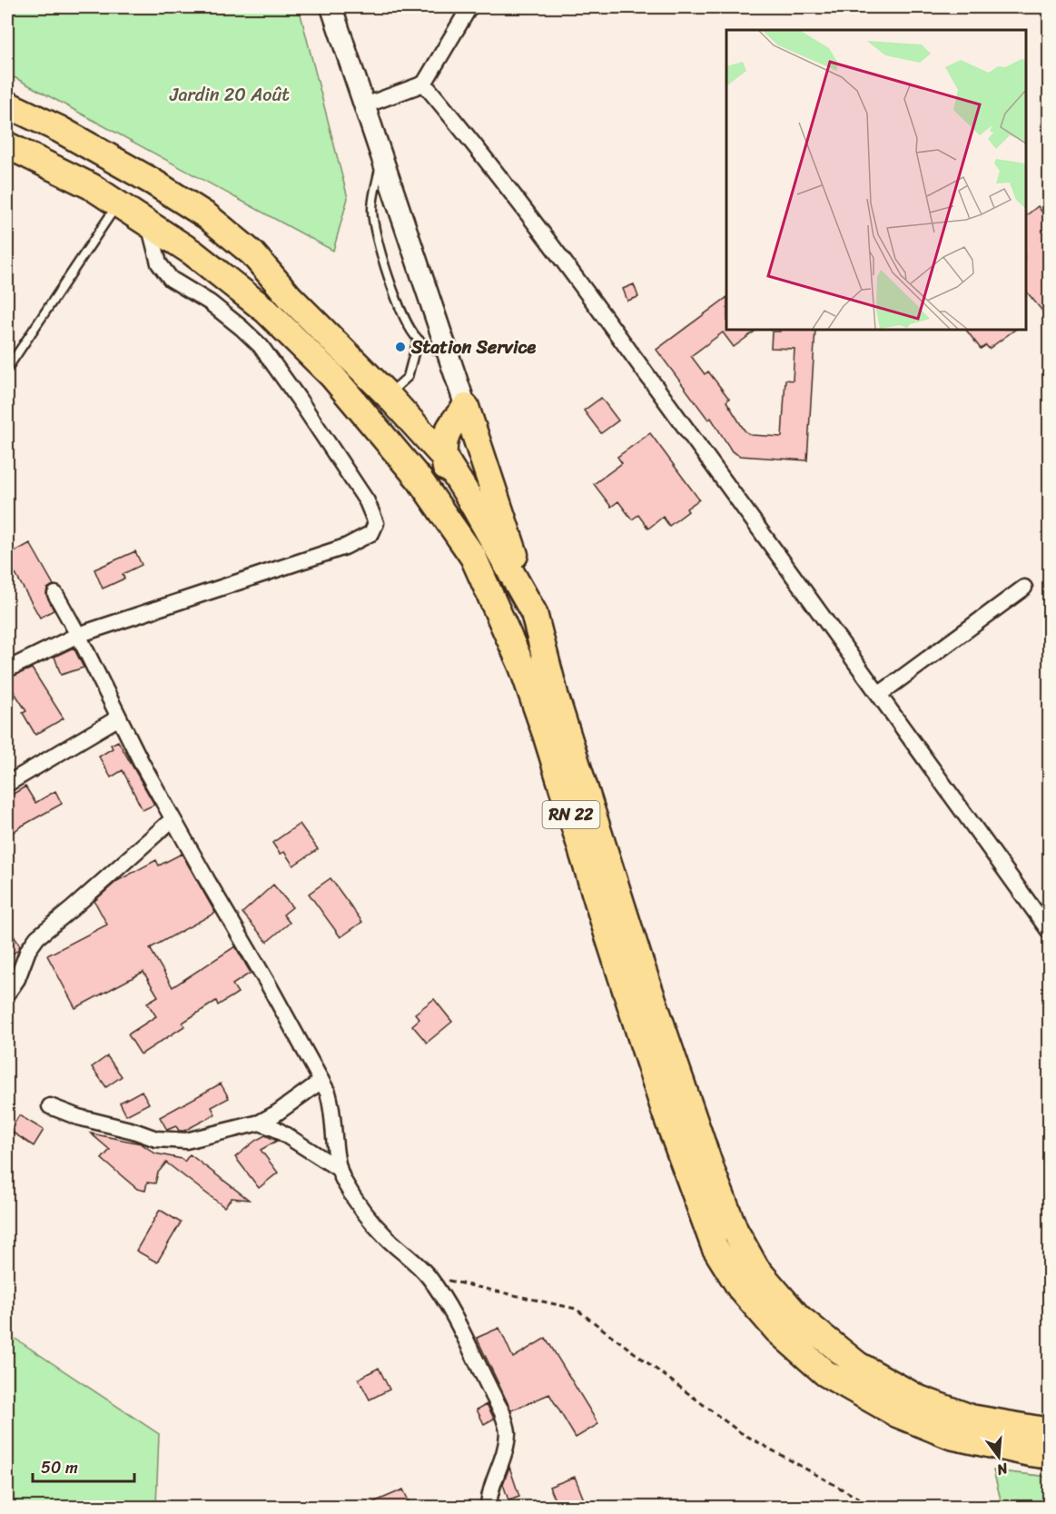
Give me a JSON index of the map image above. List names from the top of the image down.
{
  "streets": {
    "highway": ["RN 22"]
  },
  "parks": ["Jardin 20 Août"],
  "places": ["Station Service"],
  "scale_bar": "50 m",
  "north": "bottom"
}
